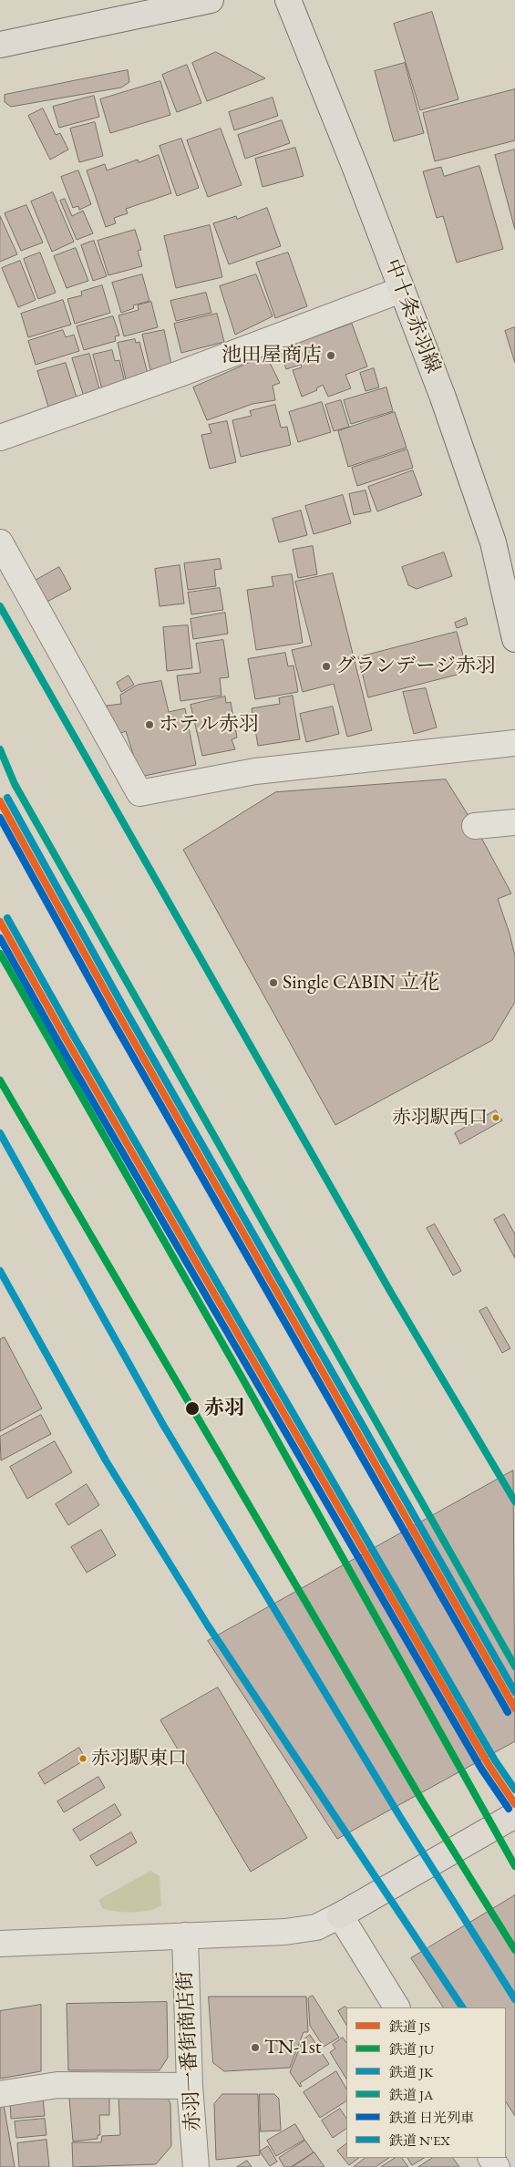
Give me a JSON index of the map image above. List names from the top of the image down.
{
  "streets": {
    "main road": ["中十条赤羽線"],
    "street": ["赤羽一番街商店街"]
  },
  "places": [
    "池田屋商店",
    "グランデージ赤羽",
    "ホテル赤羽",
    "Single CABIN 立花",
    "赤羽駅西口",
    "赤羽",
    "赤羽駅東口",
    "TN-1st"
  ],
  "lines": [
    "rail line JA",
    "rail line N'EX",
    "rail line JS",
    "rail line 日光列車",
    "rail line JU",
    "rail line JK"
  ],
  "legend": [
    "鉄道 JS",
    "鉄道 JU",
    "鉄道 JK",
    "鉄道 JA",
    "鉄道 日光列車",
    "鉄道 N'EX"
  ]
}
